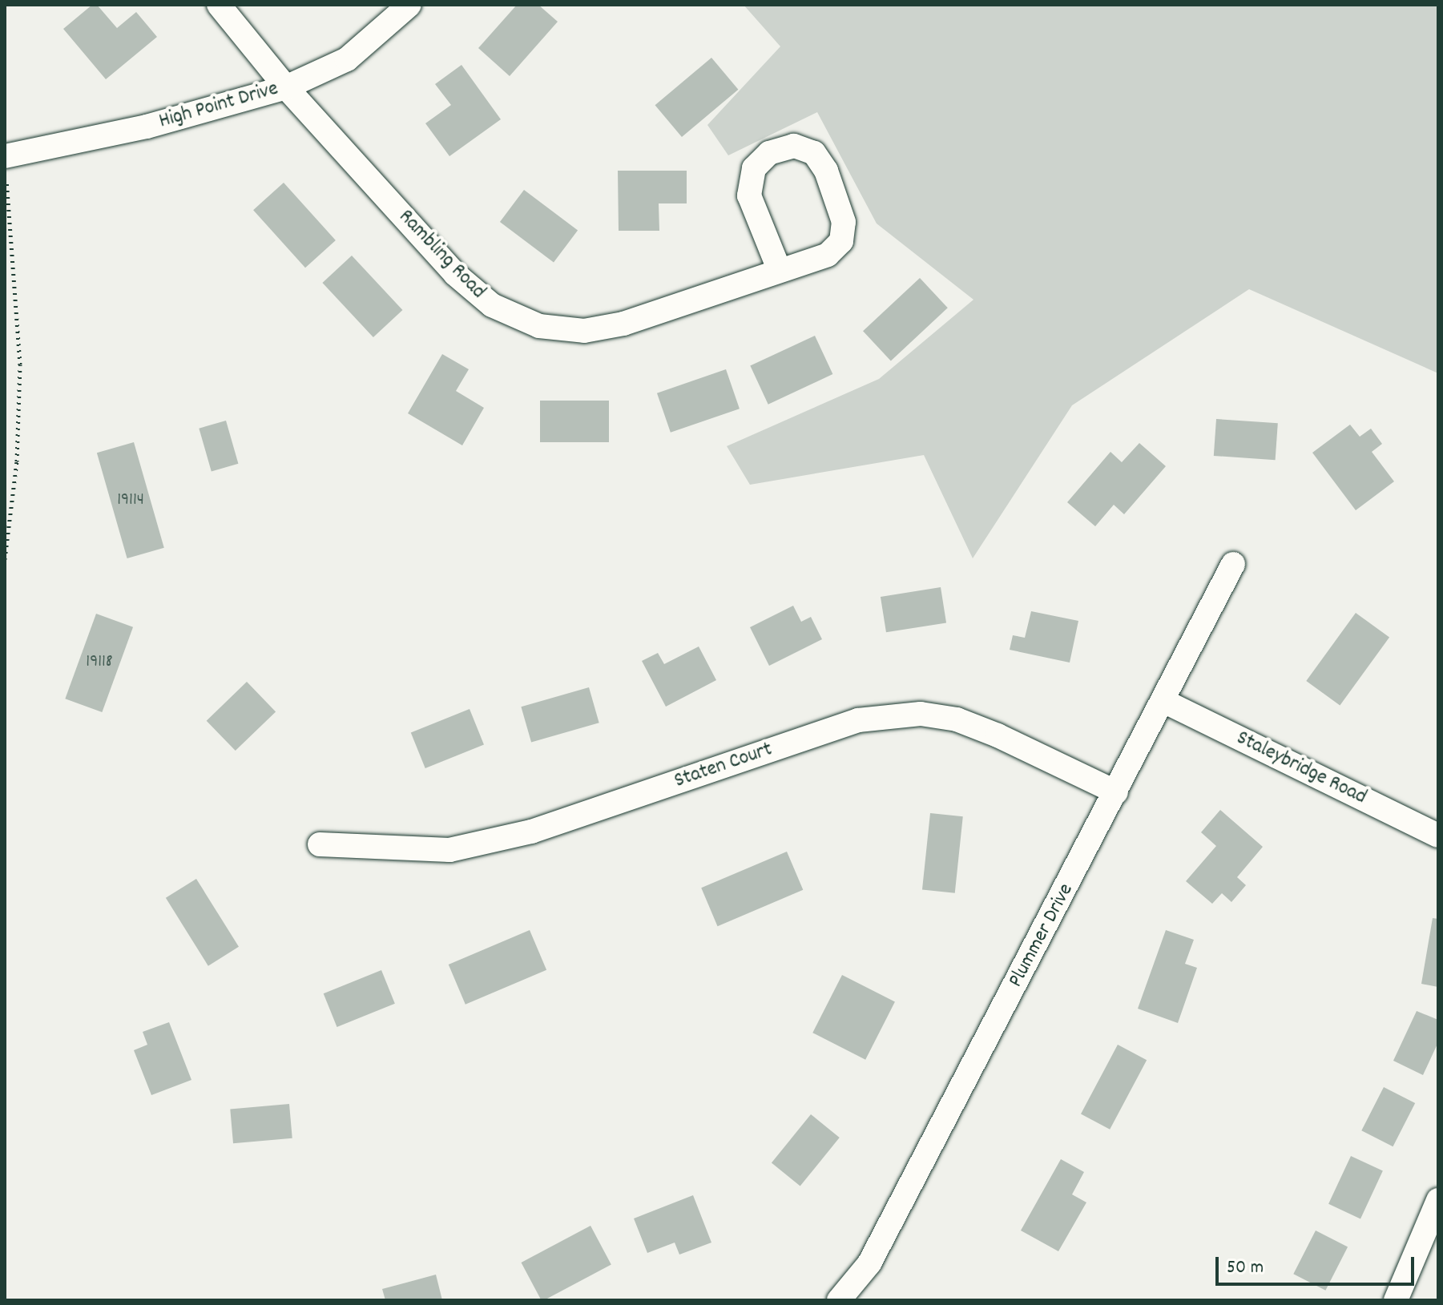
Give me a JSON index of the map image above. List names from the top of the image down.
{
  "streets": {
    "street": [
      "High Point Drive",
      "Rambling Road",
      "Staten Court",
      "Staleybridge Road",
      "Plummer Drive"
    ]
  },
  "crossings": [
    ["High Point Drive", "Rambling Road"],
    ["Staten Court", "Plummer Drive"],
    ["Staleybridge Road", "Plummer Drive"]
  ],
  "house_numbers": ["19114", "19118"],
  "scale_bar": "50 m"
}
